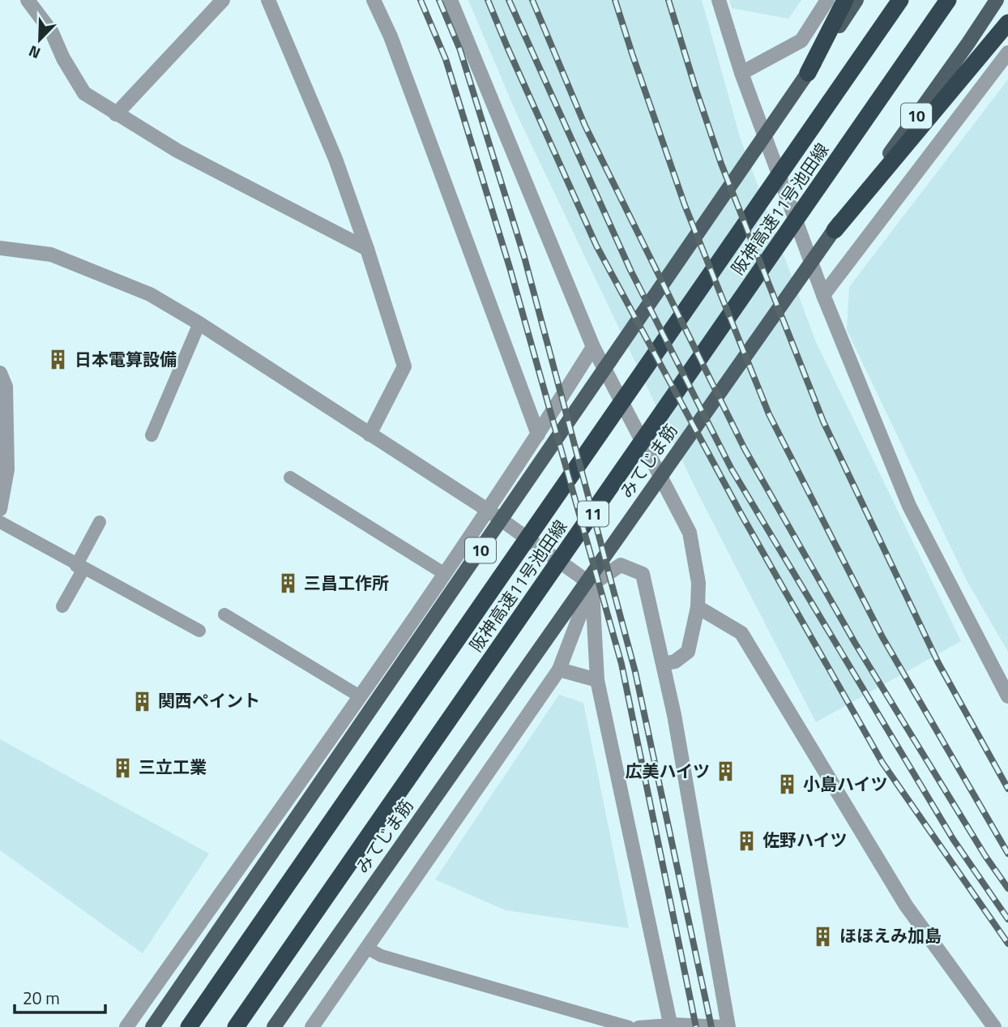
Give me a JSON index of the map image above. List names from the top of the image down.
{
  "streets": {
    "highway": ["阪神高速11号池田線", "11"],
    "main road": ["10", "みてじま筋"]
  },
  "places": {
    "building": [
      "日本電算設備",
      "三昌工作所",
      "関西ペイント",
      "三立工業",
      "広美ハイツ",
      "小島ハイツ",
      "佐野ハイツ",
      "ほほえみ加島"
    ]
  },
  "scale_bar": "20 m",
  "north": "bottom left"
}
